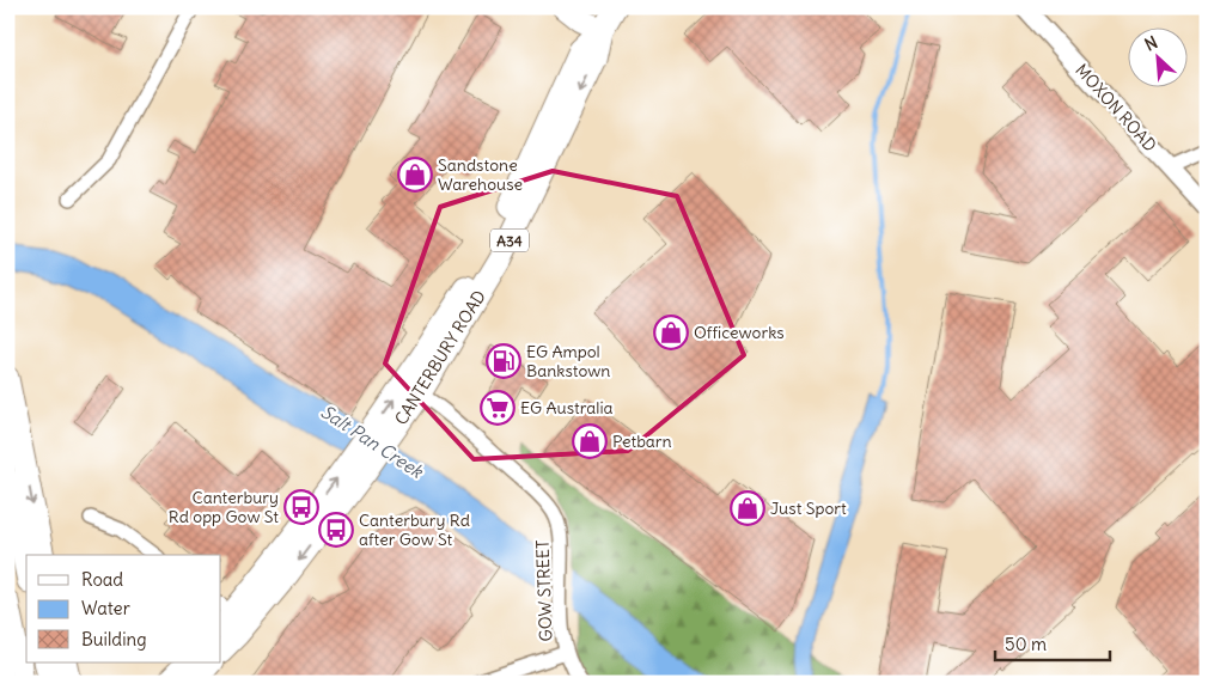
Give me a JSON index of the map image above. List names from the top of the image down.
{
  "streets": {
    "highway": ["A34", "CANTERBURY ROAD"],
    "main road": ["MOXON ROAD"],
    "street": ["GOW STREET"]
  },
  "crossings": [
    ["CANTERBURY ROAD", "GOW STREET"]
  ],
  "water": ["Salt Pan Creek"],
  "places": {
    "shop": [
      "Sandstone Warehouse",
      "Officeworks",
      "Petbarn",
      "Just Sport"
    ],
    "fuel station": ["EG Ampol Bankstown"],
    "supermarket": ["EG Australia"],
    "bus stop": ["Canterbury Rd opp Gow St", "Canterbury Rd after Gow St"]
  },
  "legend": ["Road", "Water", "Building"],
  "scale_bar": "50 m",
  "north": "top left"
}
